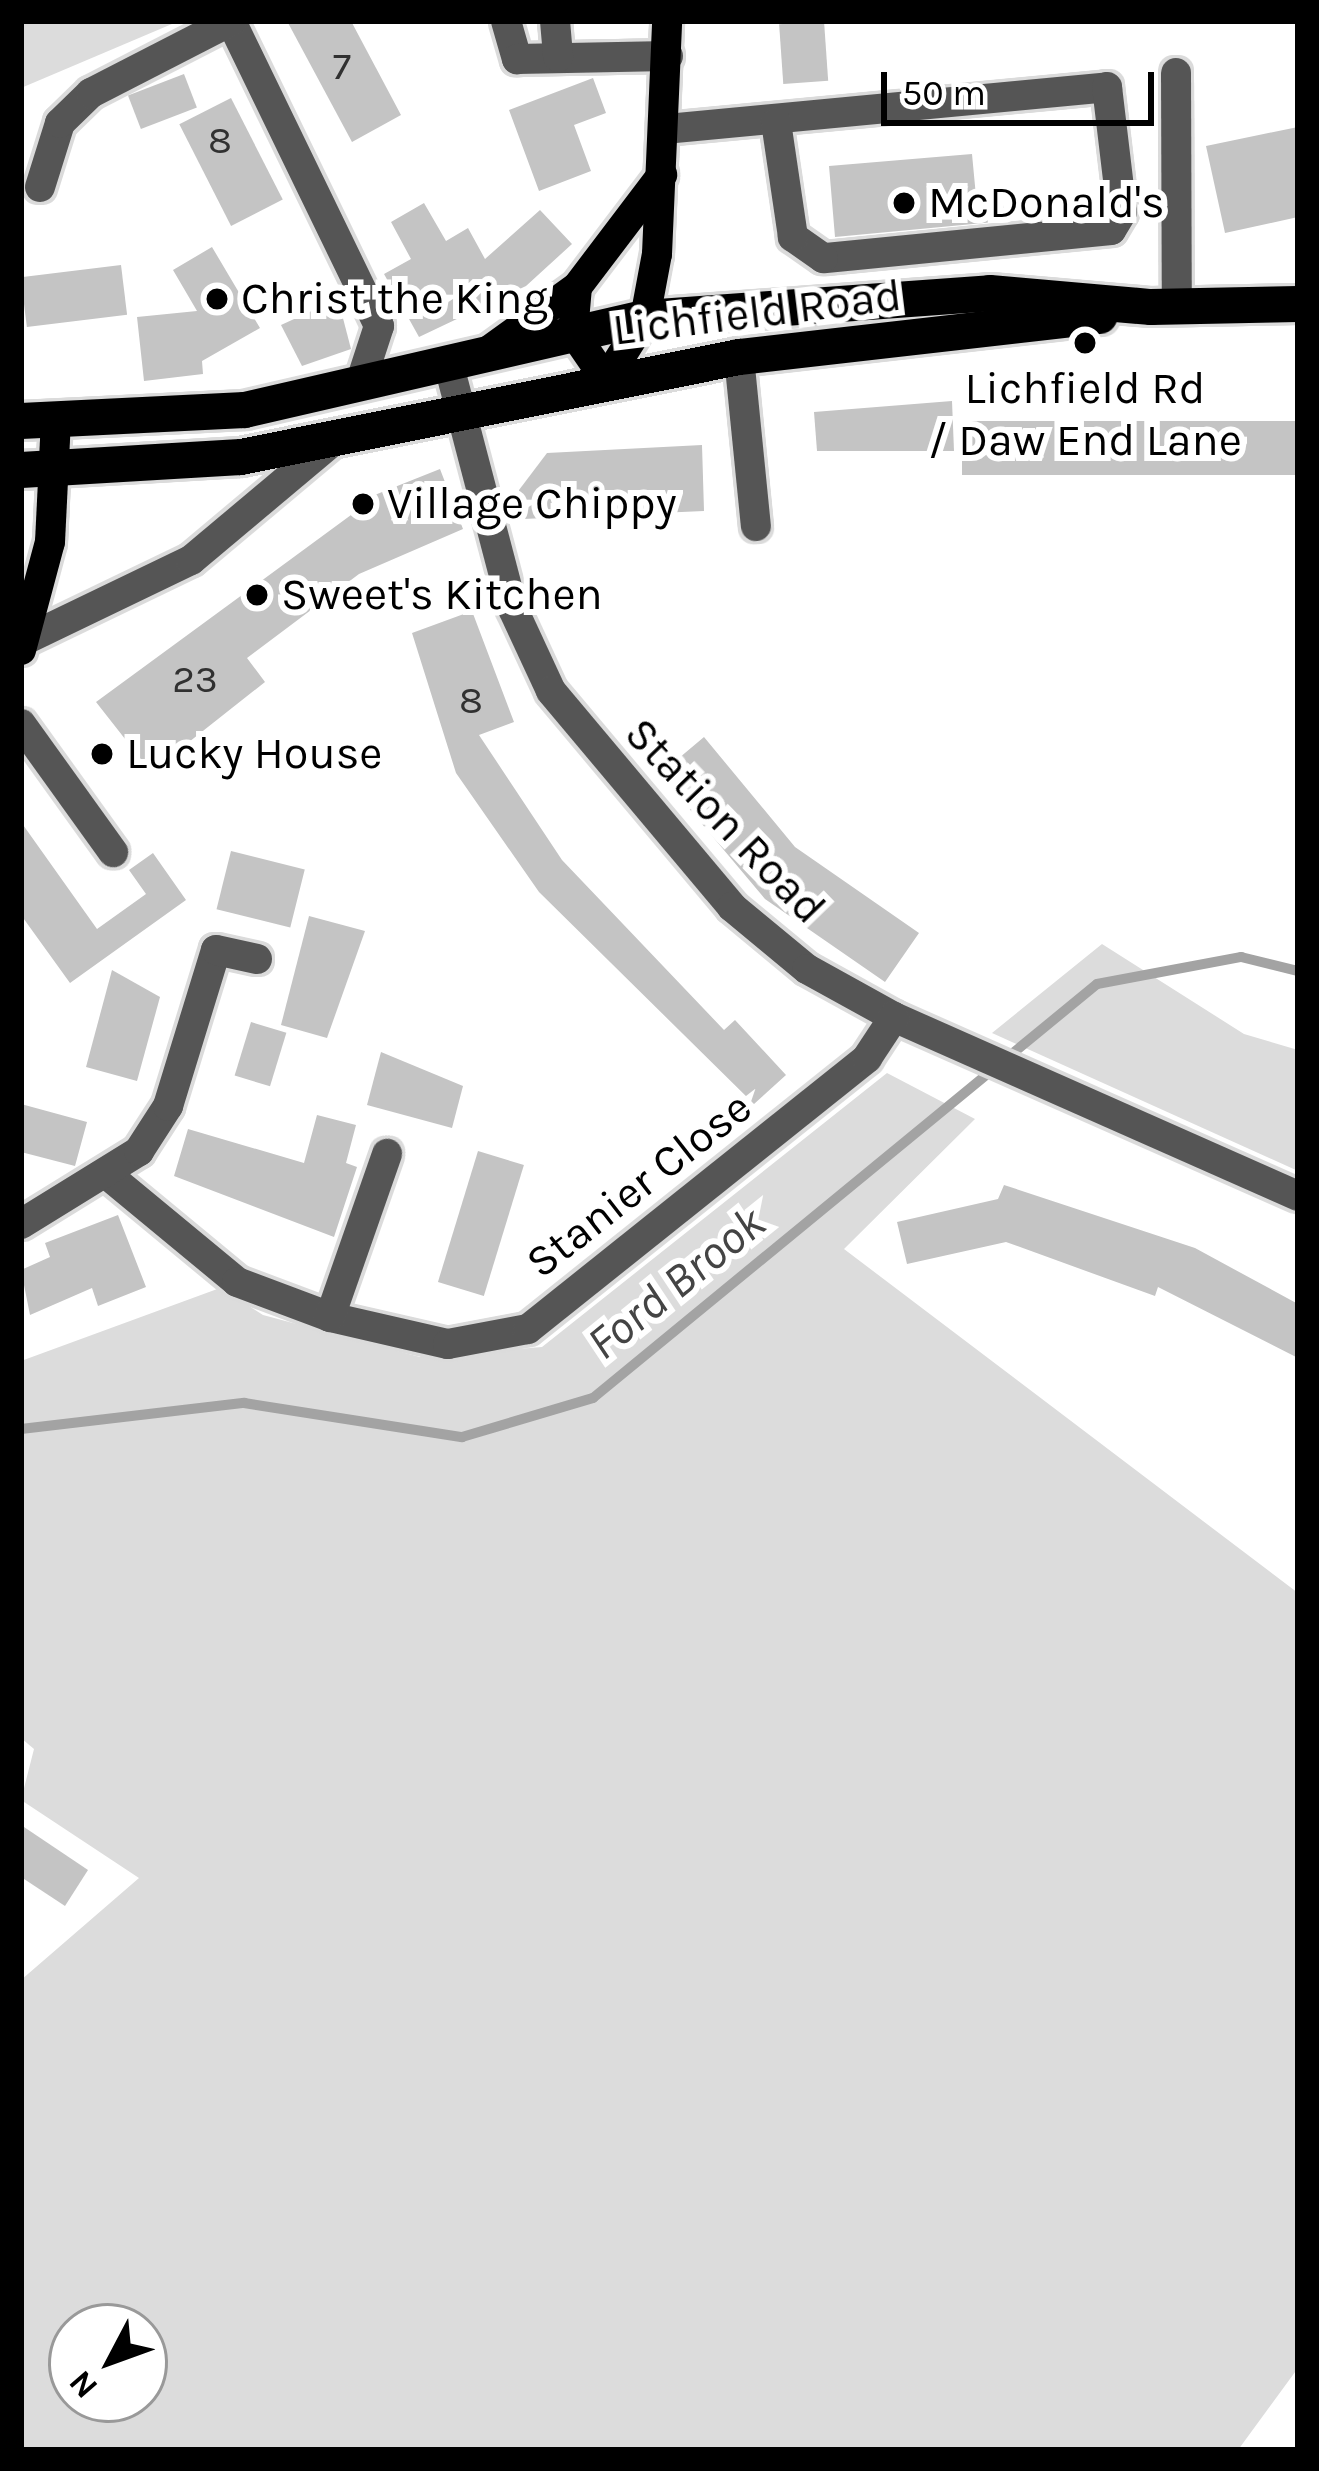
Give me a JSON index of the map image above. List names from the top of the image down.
{
  "streets": {
    "highway": ["Lichfield Road"],
    "street": ["Station Road", "Stanier Close"]
  },
  "crossings": [
    ["Lichfield Road", "Station Road"],
    ["Station Road", "Stanier Close"]
  ],
  "water": ["Ford Brook"],
  "places": [
    "McDonald's",
    "Christ the King",
    "Lichfield Rd / Daw End Lane",
    "Village Chippy",
    "Sweet's Kitchen",
    "Lucky House"
  ],
  "house_numbers": [
    "7",
    "8",
    "23",
    "8"
  ],
  "scale_bar": "50 m",
  "north": "bottom left"
}
